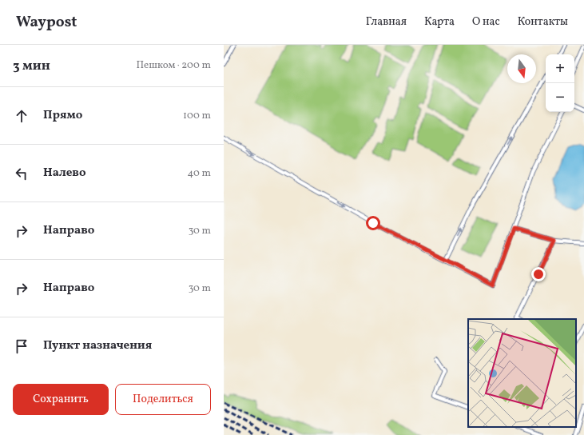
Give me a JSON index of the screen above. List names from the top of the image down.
{
  "north": "bottom",
  "page": {
    "header": "Waypost",
    "nav": [
      "Главная",
      "Карта",
      "О нас",
      "Контакты"
    ],
    "heading": ["3 мин", "Пешком · 200 m"],
    "map_buttons": ["+", "−"],
    "list": [
      ["Прямо", "100 m"],
      ["Налево", "40 m"],
      ["Направо", "30 m"],
      ["Направо", "30 m"],
      "Пункт назначения"
    ],
    "buttons": ["Сохранить", "Поделиться"]
  }
}
